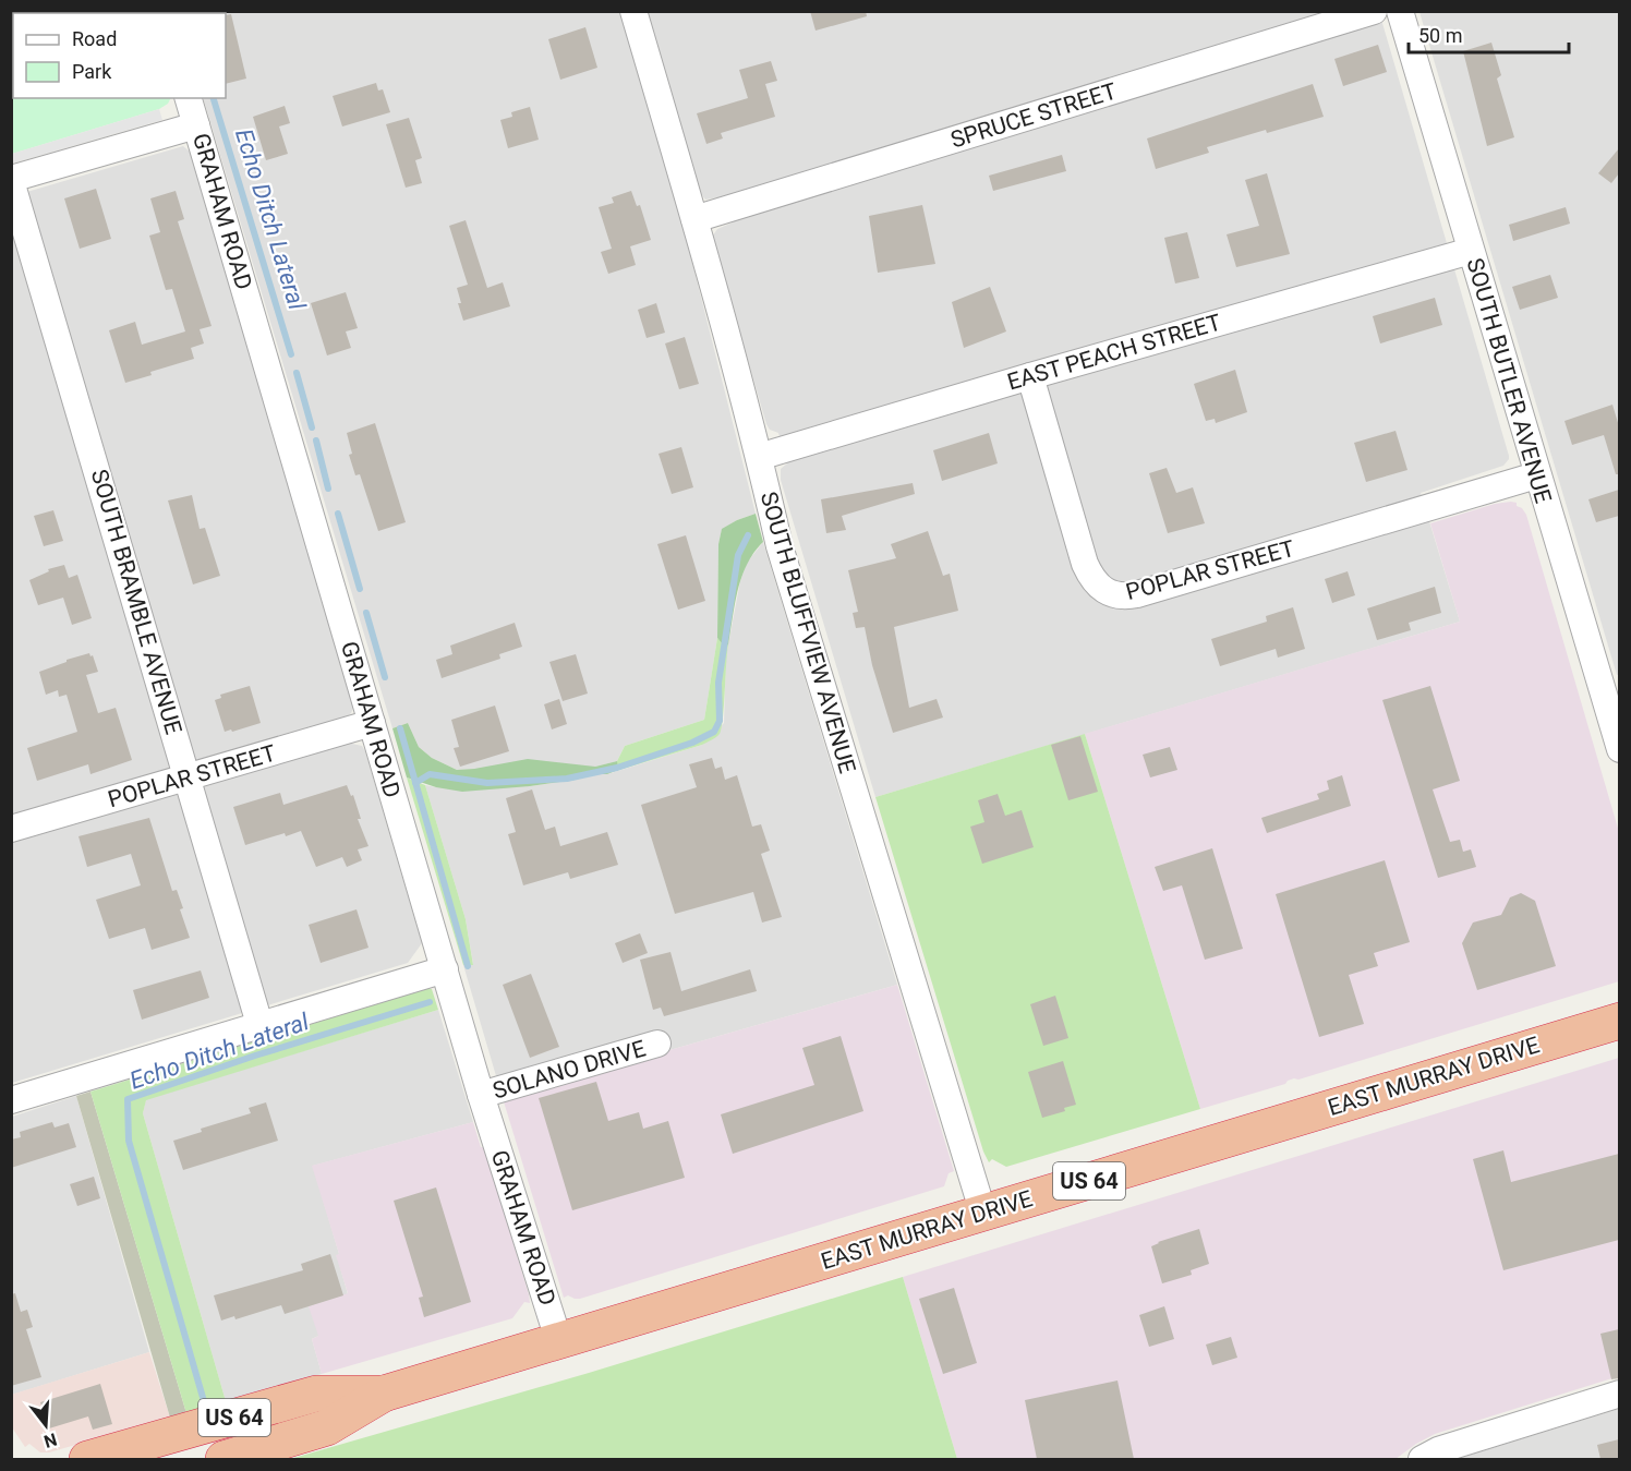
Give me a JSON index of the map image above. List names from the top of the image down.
{
  "streets": {
    "highway": ["EAST MURRAY DRIVE", "US 64"],
    "street": [
      "SPRUCE STREET",
      "GRAHAM ROAD",
      "EAST PEACH STREET",
      "SOUTH BUTLER AVENUE",
      "POPLAR STREET",
      "SOUTH BRAMBLE AVENUE",
      "SOUTH BLUFFVIEW AVENUE",
      "SOLANO DRIVE"
    ]
  },
  "crossings": [
    ["SPRUCE STREET", "SOUTH BLUFFVIEW AVENUE"],
    ["GRAHAM ROAD", "POPLAR STREET"],
    ["GRAHAM ROAD", "SOLANO DRIVE"],
    ["GRAHAM ROAD", "EAST MURRAY DRIVE"],
    ["EAST PEACH STREET", "SOUTH BUTLER AVENUE"],
    ["EAST PEACH STREET", "POPLAR STREET"],
    ["EAST PEACH STREET", "SOUTH BLUFFVIEW AVENUE"],
    ["SOUTH BUTLER AVENUE", "POPLAR STREET"],
    ["POPLAR STREET", "SOUTH BRAMBLE AVENUE"],
    ["SOUTH BLUFFVIEW AVENUE", "EAST MURRAY DRIVE"]
  ],
  "water": ["Echo Ditch Lateral"],
  "legend": ["Road", "Park"],
  "scale_bar": "50 m",
  "north": "bottom"
}
